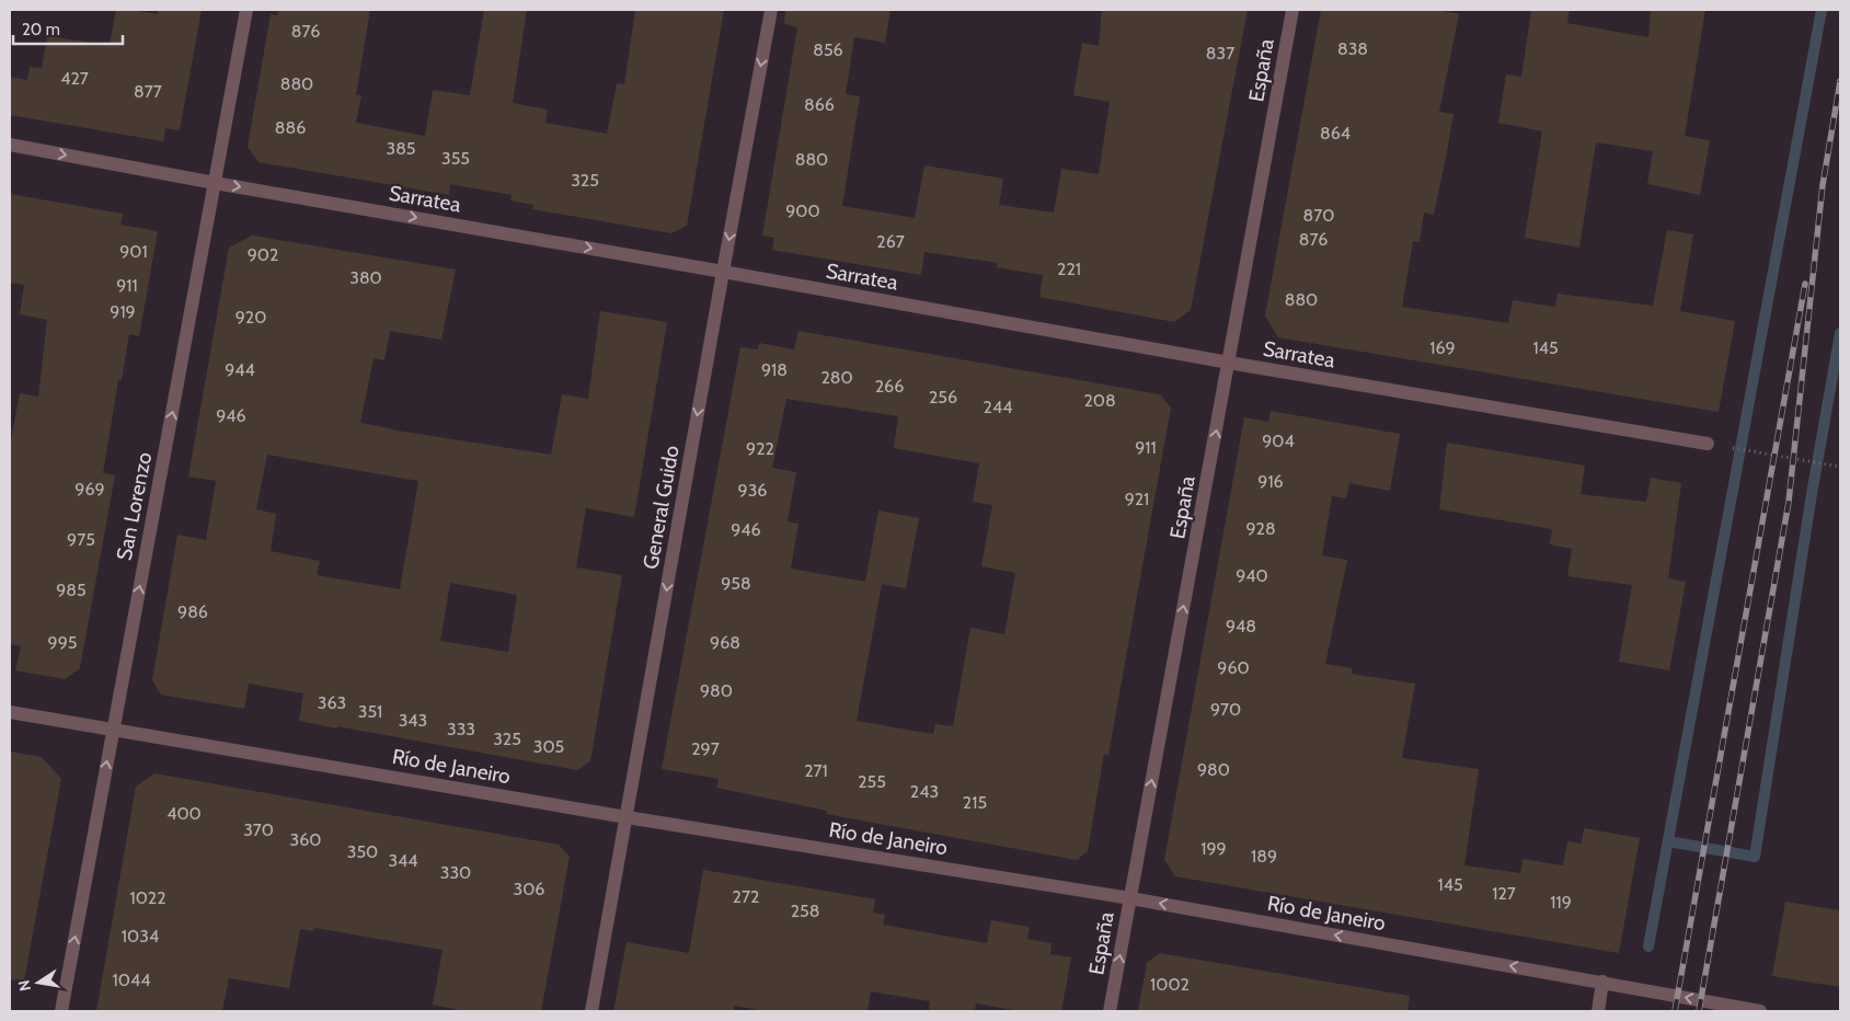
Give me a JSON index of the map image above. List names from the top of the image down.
{
  "streets": {
    "street": [
      "España",
      "Sarratea",
      "San Lorenzo",
      "General Guido",
      "Río de Janeiro"
    ]
  },
  "crossings": [
    ["España", "Sarratea"],
    ["España", "Río de Janeiro"],
    ["Sarratea", "San Lorenzo"],
    ["Sarratea", "General Guido"],
    ["San Lorenzo", "Río de Janeiro"],
    ["General Guido", "Río de Janeiro"]
  ],
  "one_way": [
    "España",
    "Sarratea",
    "San Lorenzo",
    "General Guido",
    "Río de Janeiro"
  ],
  "house_numbers": [
    "876",
    "838",
    "856",
    "837",
    "427",
    "880",
    "877",
    "866",
    "886",
    "864",
    "385",
    "355",
    "880",
    "325",
    "900",
    "870",
    "876",
    "267",
    "901",
    "902",
    "221",
    "380",
    "911",
    "880",
    "919",
    "920",
    "169",
    "145",
    "944",
    "918",
    "280",
    "266",
    "256",
    "208",
    "244",
    "946",
    "904",
    "911",
    "922",
    "916",
    "969",
    "936",
    "921",
    "928",
    "946",
    "975",
    "940",
    "958",
    "985",
    "986",
    "948",
    "995",
    "968",
    "960",
    "980",
    "363",
    "970",
    "351",
    "343",
    "333",
    "325",
    "305",
    "297",
    "980",
    "271",
    "255",
    "243",
    "215",
    "400",
    "370",
    "360",
    "199",
    "350",
    "189",
    "344",
    "330",
    "145",
    "306",
    "127",
    "272",
    "1022",
    "119",
    "258",
    "1034",
    "1044",
    "1002"
  ],
  "scale_bar": "20 m",
  "north": "left"
}
